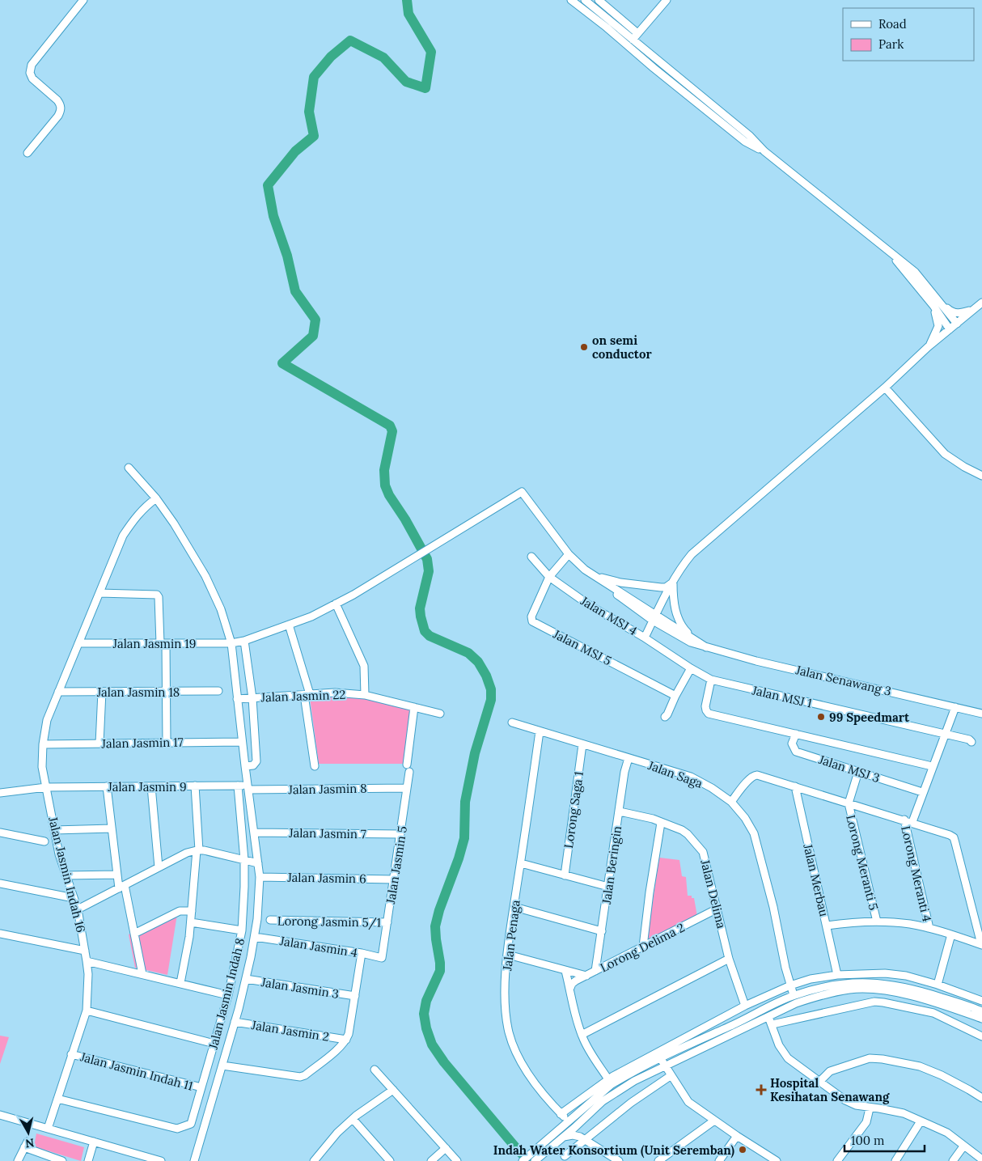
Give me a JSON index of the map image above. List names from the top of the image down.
{
  "streets": {
    "street": [
      "Jalan MSJ 4",
      "Jalan Jasmin 19",
      "Jalan MSJ 5",
      "Jalan Senawang 3",
      "Jalan Jasmin 18",
      "Jalan Jasmin 22",
      "Jalan MSJ 1",
      "Jalan Jasmin 17",
      "Jalan MSJ 3",
      "Jalan Saga",
      "Jalan Jasmin 9",
      "Jalan Jasmin 8",
      "Lorong Saga 1",
      "Jalan Jasmin 7",
      "Lorong Meranti 5",
      "Jalan Jasmin 5",
      "Jalan Beringin",
      "Lorong Meranti 4",
      "Jalan Jasmin Indah 16",
      "Jalan Jasmin 6",
      "Jalan Merbau",
      "Jalan Delima",
      "Lorong Jasmin 5/1",
      "Jalan Penaga",
      "Jalan Jasmin 4",
      "Lorong Delima 2",
      "Jalan Jasmin 3",
      "Jalan Jasmin Indah 8",
      "Jalan Jasmin 2",
      "Jalan Jasmin Indah 11"
    ]
  },
  "crossings": [
    ["Jalan MSJ 4", "Jalan MSJ 5"],
    ["Jalan MSJ 4", "Jalan MSJ 1"],
    ["Jalan Jasmin 19", "Jalan Jasmin Indah 16"],
    ["Jalan Jasmin 18", "Jalan Jasmin Indah 16"],
    ["Jalan Jasmin 22", "Jalan Jasmin 5"],
    ["Jalan Jasmin 17", "Jalan Jasmin Indah 16"],
    ["Jalan Saga", "Lorong Saga 1"],
    ["Jalan Saga", "Jalan Beringin"],
    ["Jalan Saga", "Jalan Penaga"],
    ["Jalan Jasmin 9", "Jalan Jasmin 8"],
    ["Jalan Jasmin 9", "Jalan Jasmin Indah 16"],
    ["Jalan Jasmin 9", "Jalan Jasmin Indah 8"],
    ["Jalan Jasmin 8", "Jalan Jasmin 5"],
    ["Jalan Jasmin 7", "Jalan Jasmin 5"],
    ["Jalan Jasmin 5", "Jalan Jasmin 6"],
    ["Jalan Jasmin 5", "Lorong Jasmin 5/1"],
    ["Jalan Jasmin 5", "Jalan Jasmin 4"],
    ["Jalan Beringin", "Jalan Delima"],
    ["Jalan Beringin", "Lorong Delima 2"],
    ["Jalan Jasmin Indah 16", "Jalan Jasmin Indah 8"],
    ["Jalan Jasmin Indah 16", "Jalan Jasmin Indah 11"],
    ["Jalan Delima", "Lorong Delima 2"],
    ["Jalan Jasmin Indah 8", "Jalan Jasmin Indah 11"]
  ],
  "places": {
    "other": ["on semi conductor", "99 Speedmart", "Indah Water Konsortium (Unit Seremban)"],
    "health": ["Hospital Kesihatan Senawang"]
  },
  "legend": ["Road", "Park"],
  "scale_bar": "100 m",
  "north": "bottom"
}
